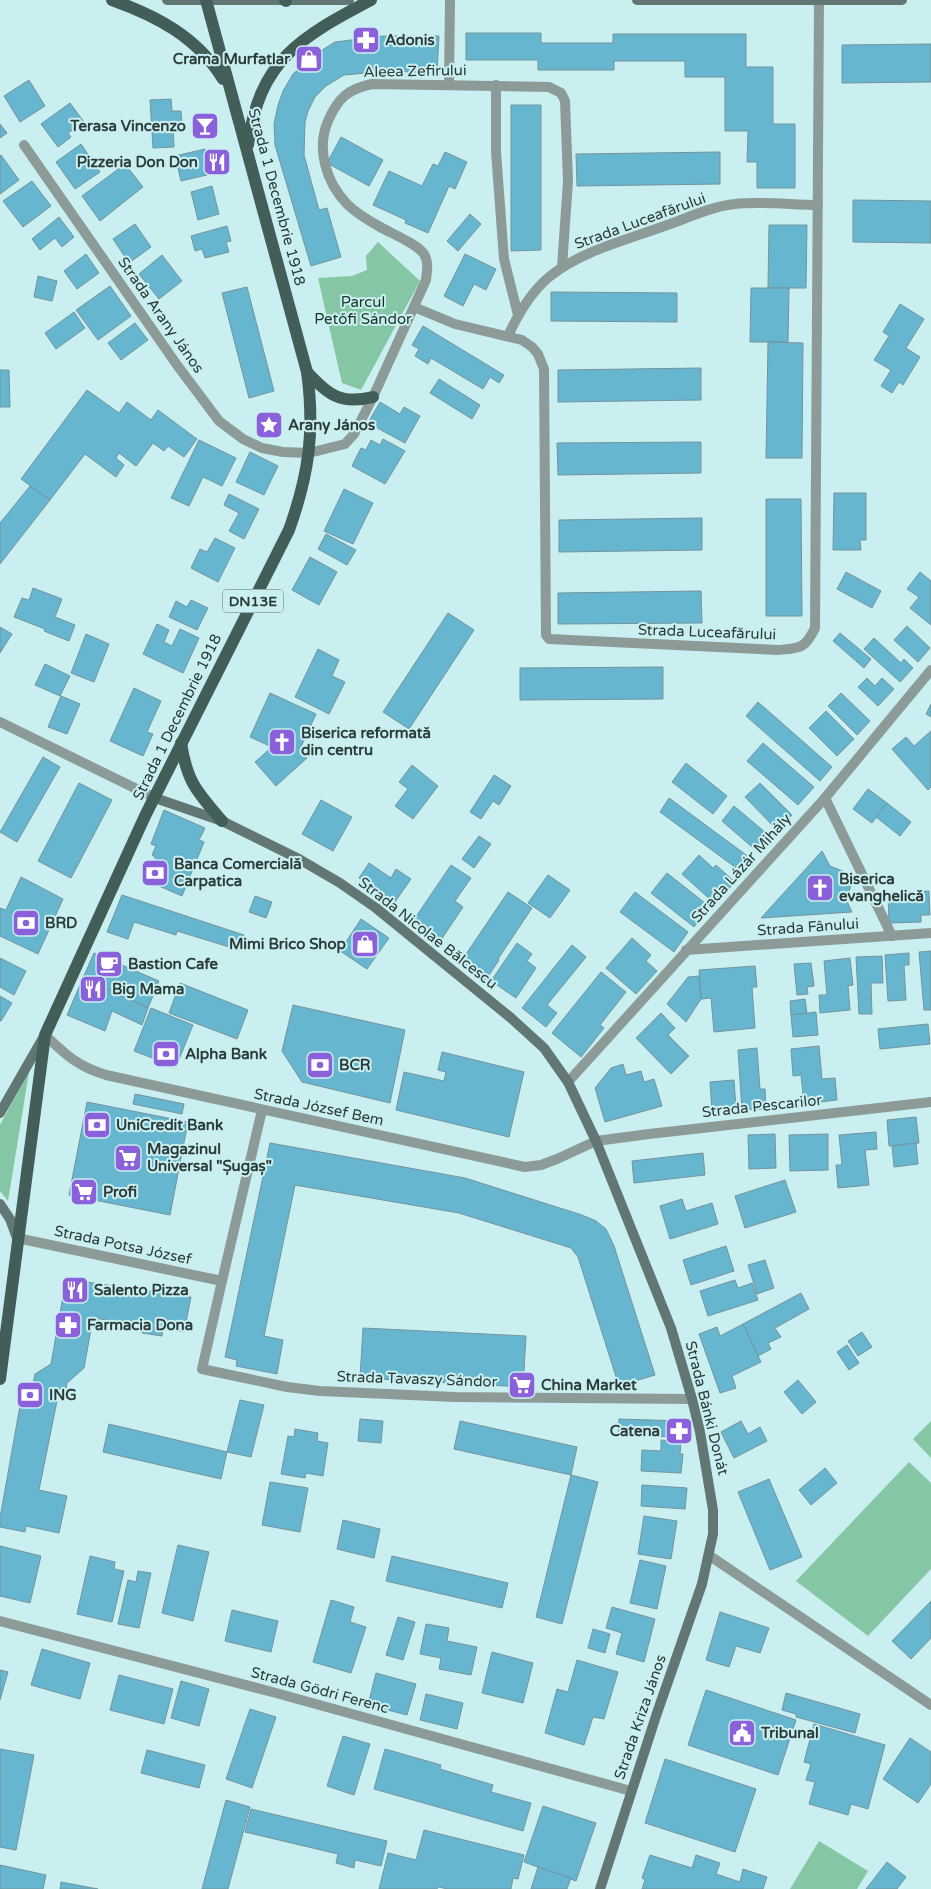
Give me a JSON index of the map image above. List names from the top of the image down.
{
  "streets": {
    "main road": ["Strada 1 Decembrie 1918", "DN13E"],
    "street": [
      "Aleea Zefirului",
      "Strada Luceafărului",
      "Strada Arany János",
      "Strada Lázár Mihály",
      "Strada Fânului",
      "Strada Nicolae Bălcescu",
      "Strada Pescarilor",
      "Strada József Bem",
      "Strada Potsa József",
      "Strada Tavaszy Sándor",
      "Strada Bánki Donát",
      "Strada Gödri Ferenc",
      "Strada Kriza János"
    ]
  },
  "crossings": [
    ["Aleea Zefirului", "Strada 1 Decembrie 1918"],
    ["Aleea Zefirului", "Strada Luceafărului"],
    ["Aleea Zefirului", "Strada Arany János"],
    ["Strada 1 Decembrie 1918", "Strada Arany János"],
    ["Strada 1 Decembrie 1918", "DN13E"],
    ["Strada 1 Decembrie 1918", "Strada Nicolae Bălcescu"],
    ["Strada 1 Decembrie 1918", "Strada József Bem"],
    ["DN13E", "Strada József Bem"],
    ["DN13E", "Strada Potsa József"],
    ["Strada Lázár Mihály", "Strada Fânului"],
    ["Strada Lázár Mihály", "Strada Nicolae Bălcescu"],
    ["Strada Lázár Mihály", "Strada Bánki Donát"],
    ["Strada Nicolae Bălcescu", "Strada Bánki Donát"],
    ["Strada Pescarilor", "Strada József Bem"],
    ["Strada Pescarilor", "Strada Bánki Donát"],
    ["Strada József Bem", "Strada Bánki Donát"],
    ["Strada Potsa József", "Strada Tavaszy Sándor"],
    ["Strada Tavaszy Sándor", "Strada Bánki Donát"],
    ["Strada Bánki Donát", "Strada Kriza János"],
    ["Strada Gödri Ferenc", "Strada Kriza János"]
  ],
  "parks": ["Parcul Petőfi Sándor"],
  "places": {
    "pharmacy": ["Adonis", "Farmacia Dona", "Catena"],
    "shop": ["Crama Murfatlar", "Mimi Brico Shop"],
    "bar": ["Terasa Vincenzo"],
    "restaurant": ["Pizzeria Don Don", "Big Mama", "Salento Pizza"],
    "place": ["Arany János"],
    "church": ["Biserica reformată din centru", "Biserica evanghelică"],
    "bank": [
      "Banca Comercială Carpatica",
      "BRD",
      "Alpha Bank",
      "BCR",
      "UniCredit Bank",
      "ING"
    ],
    "cafe": ["Bastion Cafe"],
    "supermarket": ["Magazinul Universal \"Șugaș\"", "Profi", "China Market"],
    "public building": ["Tribunal"]
  }
}
